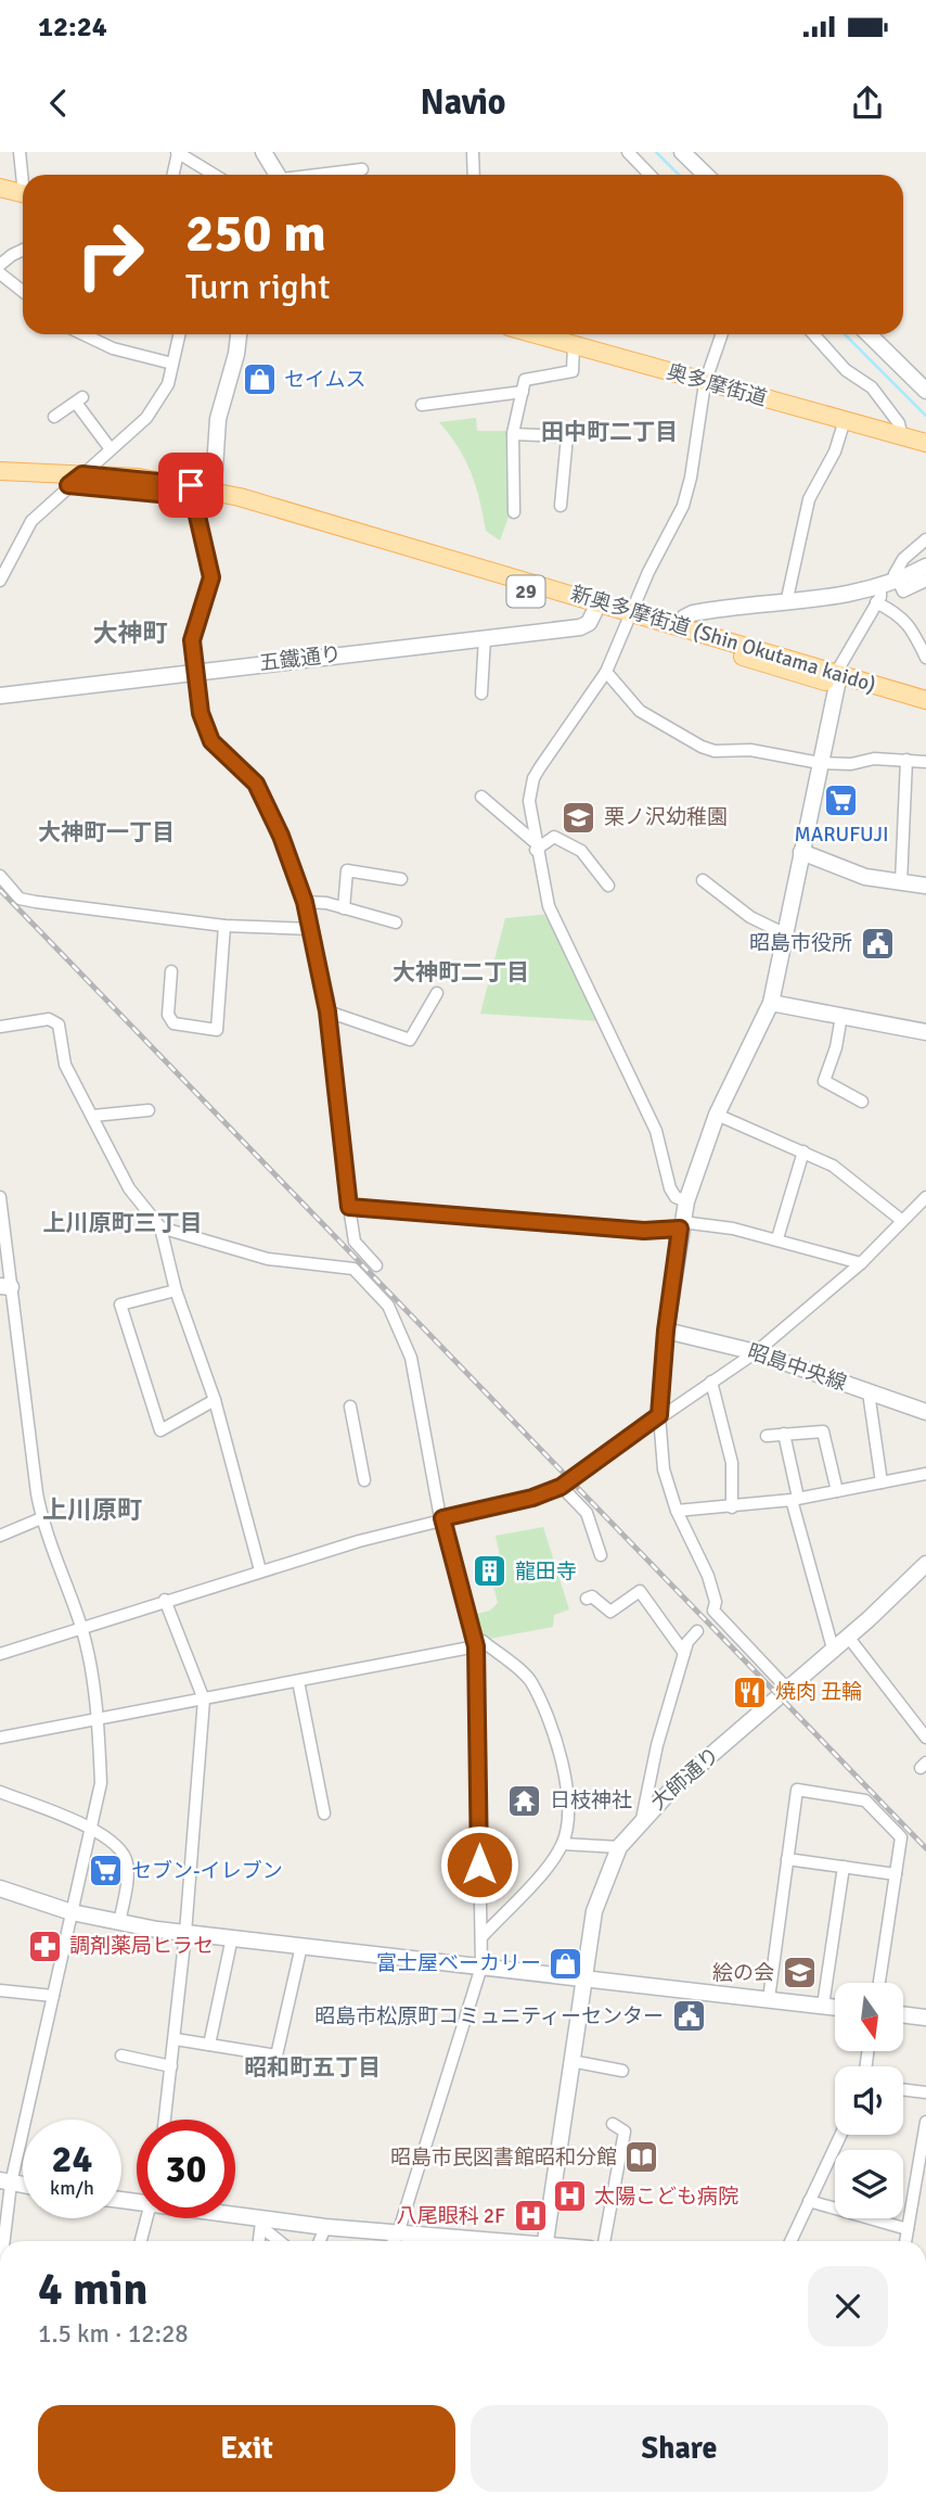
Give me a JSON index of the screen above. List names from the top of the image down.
{
  "streets": {
    "main road": ["奥多摩街道", "29", "新奥多摩街道 (Shin Okutama kaido)"],
    "street": ["五鐵通り", "昭島中央線", "大師通り"]
  },
  "crossings": [
    ["29", "新奥多摩街道 (Shin Okutama kaido)"],
    ["新奥多摩街道 (Shin Okutama kaido)", "五鐵通り"]
  ],
  "districts": [
    "田中町二丁目",
    "大神町",
    "大神町一丁目",
    "大神町二丁目",
    "上川原町三丁目",
    "上川原町",
    "昭和町五丁目"
  ],
  "places": {
    "shop": ["セイムス", "富士屋ベーカリー"],
    "supermarket": ["MARUFUJI", "セブン-イレブン"],
    "school or university": ["栗ノ沢幼稚園", "絵の会"],
    "public building": ["昭島市役所", "昭島市松原町コミュニティーセンター"],
    "building": ["龍田寺"],
    "restaurant": ["焼肉 丑輪"],
    "temple": ["日枝神社"],
    "pharmacy": ["調剤薬局ヒラセ"],
    "library": ["昭島市民図書館昭和分館"],
    "hospital": ["太陽こども病院", "八尾眼科 2F"]
  },
  "north": "bottom",
  "page": {
    "status": "12:24",
    "header": "Navio",
    "turn": ["250 m", "Turn right"],
    "speed": "24 km/h",
    "limit": "30",
    "heading": ["4 min", "1.5 km · 12:28"],
    "buttons": ["Exit", "Share"]
  }
}
